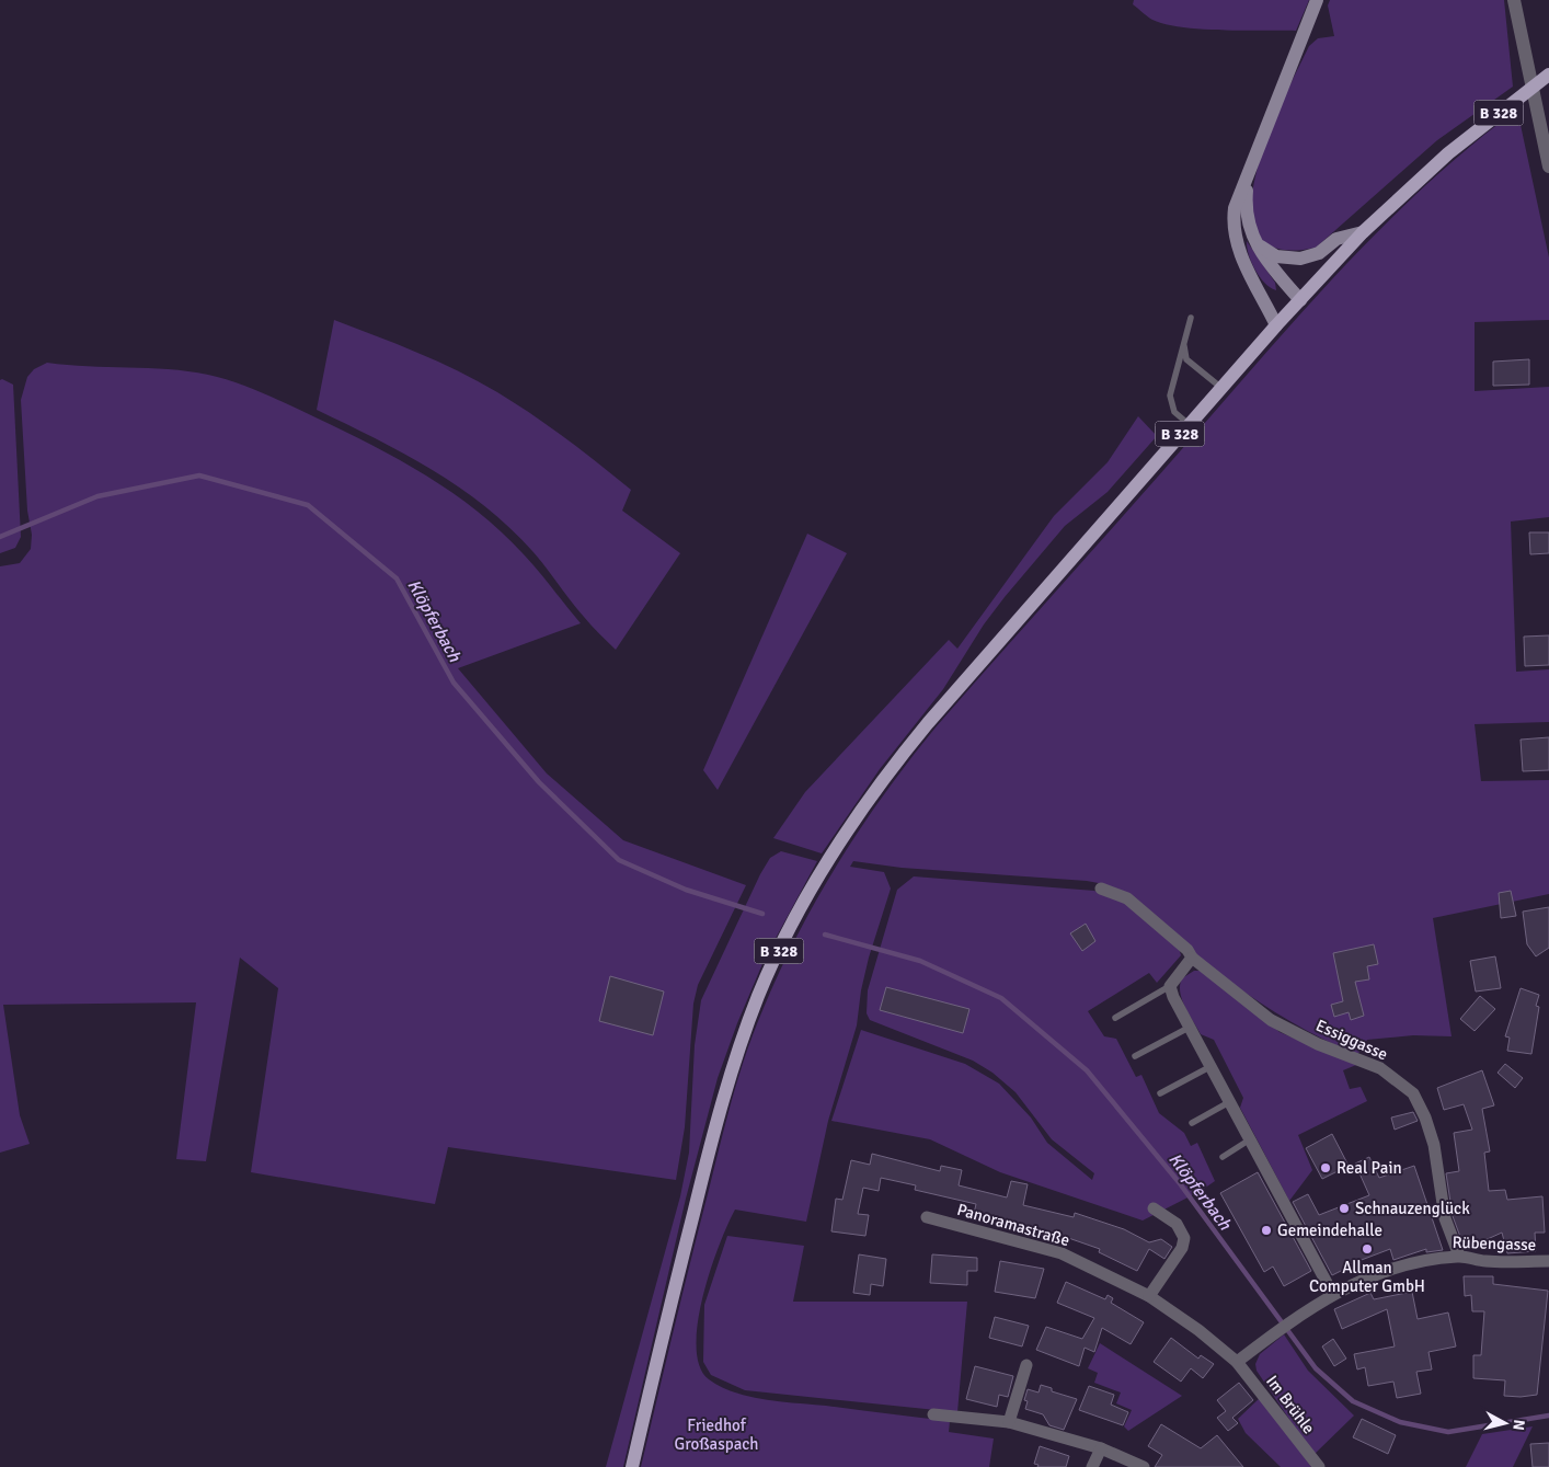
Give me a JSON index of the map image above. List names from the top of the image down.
{
  "streets": {
    "main road": ["B 328"],
    "street": [
      "Essiggasse",
      "Panoramastraße",
      "Rübengasse",
      "Im Brühle"
    ]
  },
  "crossings": [
    ["Essiggasse", "Rübengasse"],
    ["Panoramastraße", "Rübengasse"],
    ["Panoramastraße", "Im Brühle"],
    ["Rübengasse", "Im Brühle"]
  ],
  "water": ["Klöpferbach"],
  "parks": ["Friedhof Großaspach"],
  "places": [
    "Real Pain",
    "Schnauzenglück",
    "Gemeindehalle",
    "Allman Computer GmbH"
  ],
  "north": "right"
}
